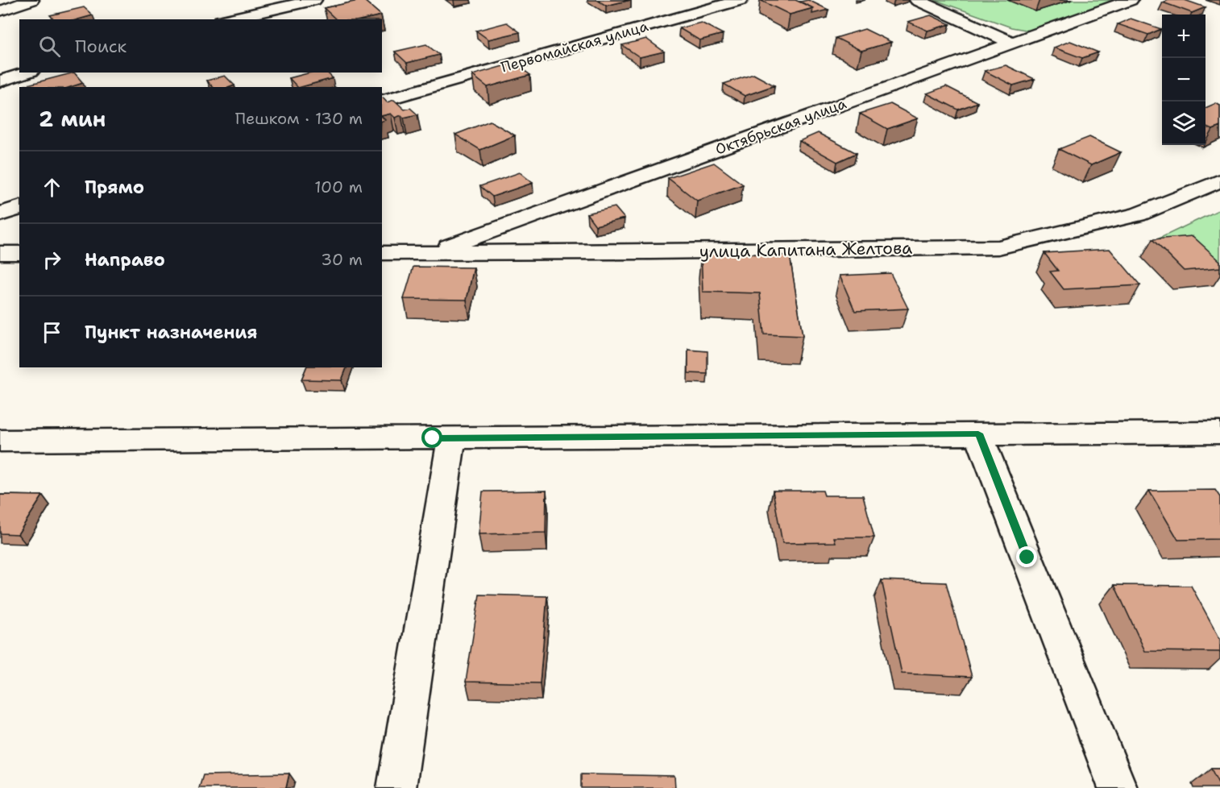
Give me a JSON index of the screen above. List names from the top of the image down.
{
  "streets": {
    "street": ["Первомайская улица", "Октябрьская улица", "улица Капитана Желтова"]
  },
  "crossings": [
    ["Октябрьская улица", "улица Капитана Желтова"]
  ],
  "page": {
    "map_buttons": ["+", "−"],
    "search": "Поиск",
    "heading": ["2 мин", "Пешком · 130 m"],
    "list": [
      ["Прямо", "100 m"],
      ["Направо", "30 m"],
      "Пункт назначения"
    ]
  }
}
